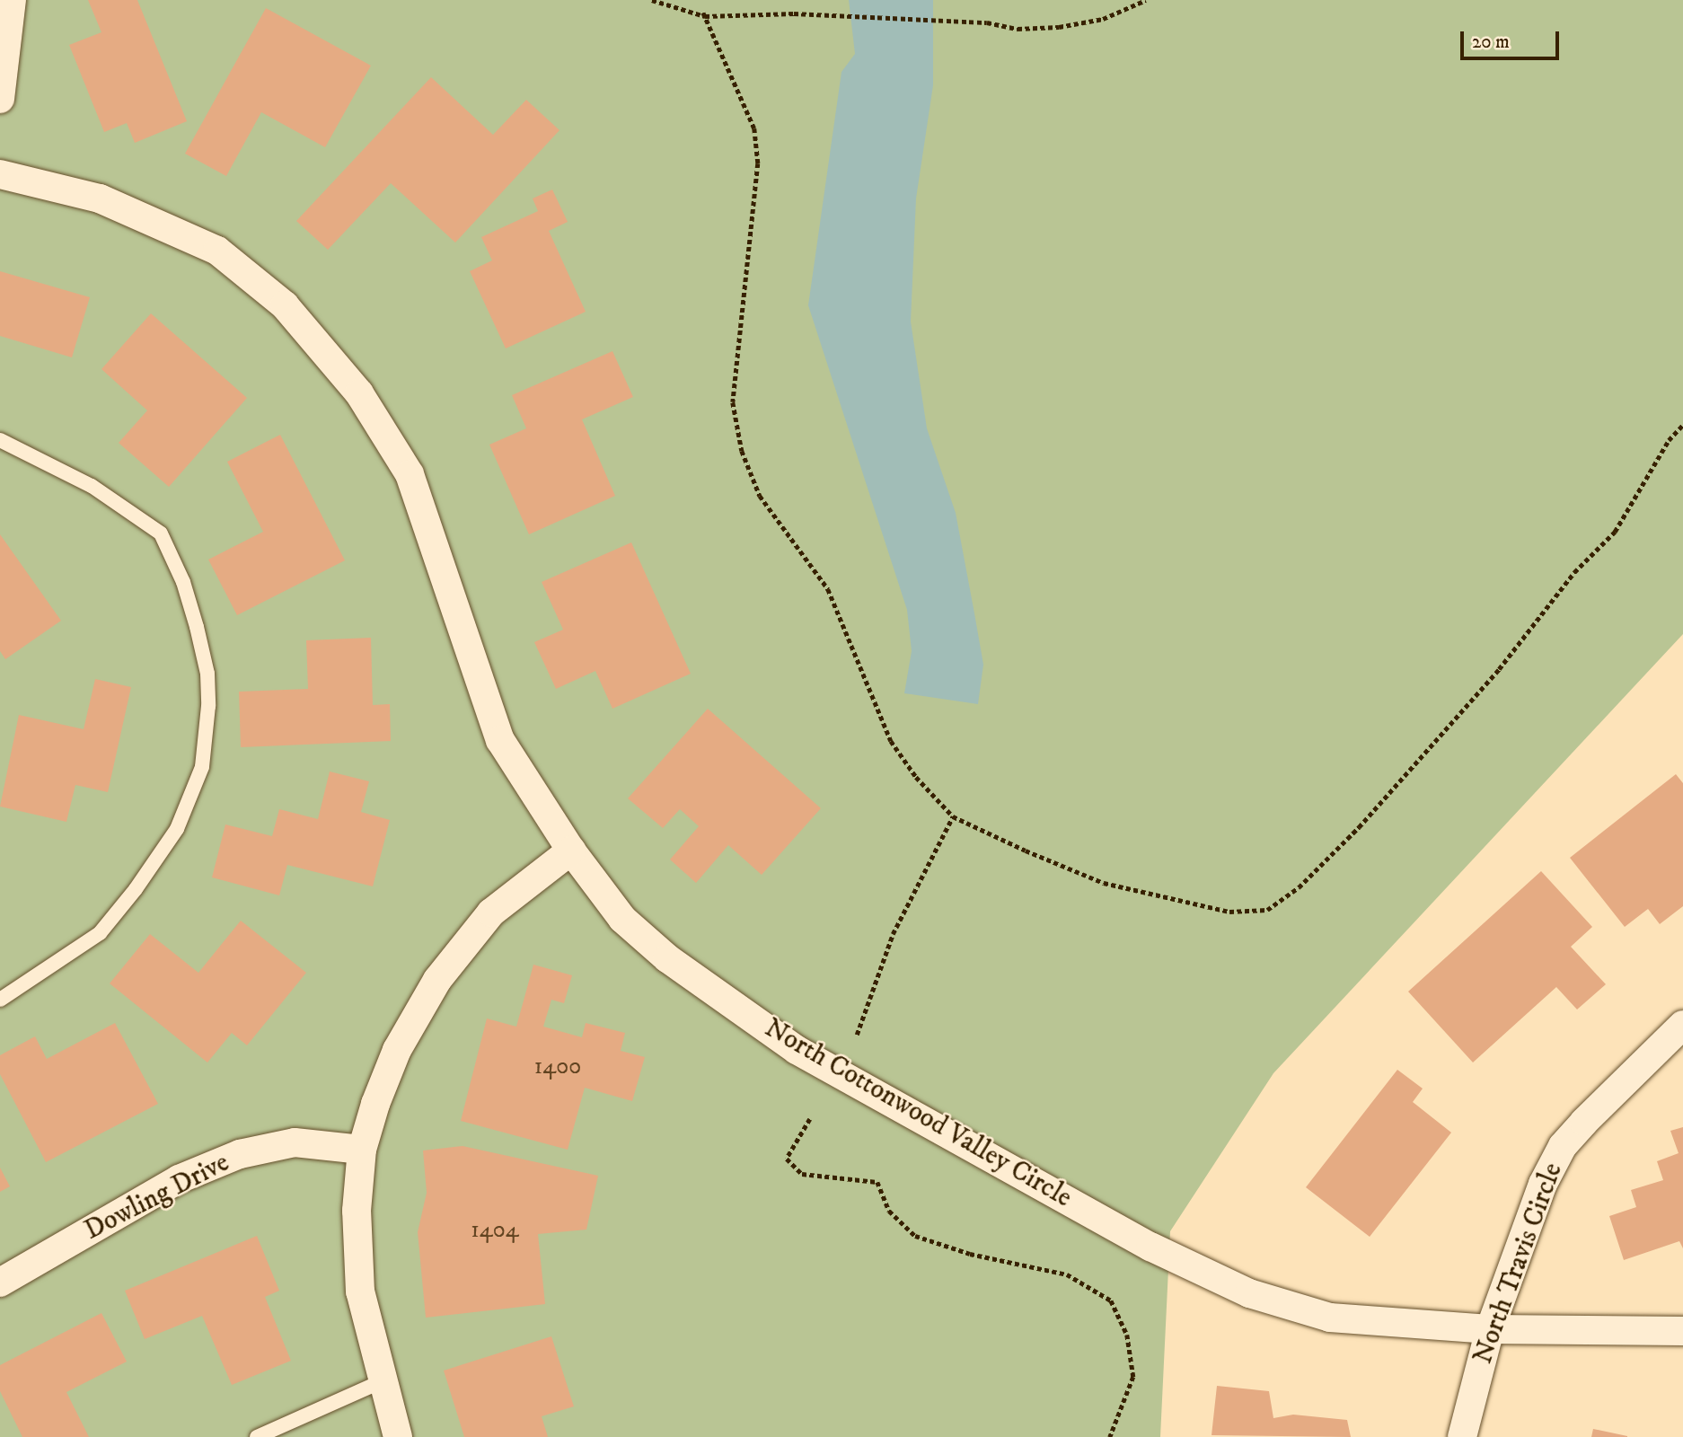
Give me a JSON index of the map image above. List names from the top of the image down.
{
  "streets": {
    "street": ["North Cottonwood Valley Circle", "Dowling Drive", "North Travis Circle"]
  },
  "crossings": [
    ["North Cottonwood Valley Circle", "North Travis Circle"]
  ],
  "house_numbers": ["1400", "1404"],
  "scale_bar": "20 m"
}
